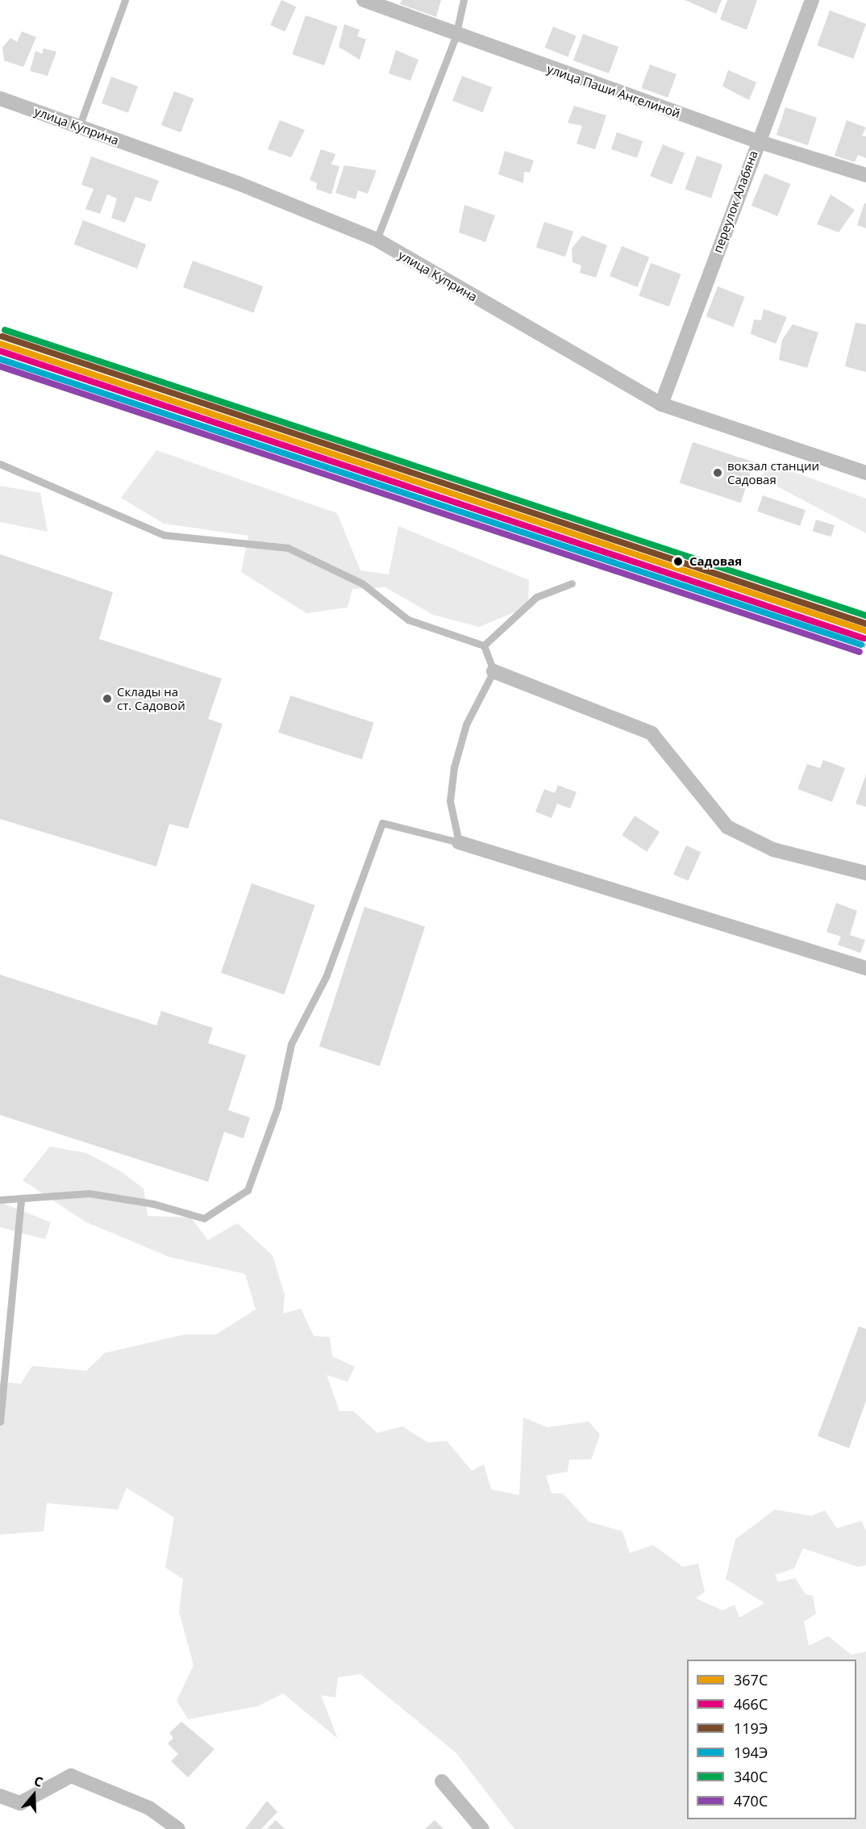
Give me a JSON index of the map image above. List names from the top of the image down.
{
  "streets": {
    "street": ["улица Паши Ангелиной", "улица Куприна", "переулок Алабяна"]
  },
  "crossings": [
    ["улица Паши Ангелиной", "переулок Алабяна"],
    ["улица Куприна", "переулок Алабяна"]
  ],
  "places": ["вокзал станции Садовая", "Садовая", "Склады на ст. Садовой"],
  "lines": [
    "transit line 340С",
    "transit line 119Э",
    "transit line 367С",
    "transit line 466С",
    "transit line 194Э",
    "transit line 470С"
  ],
  "legend": [
    "367С",
    "466С",
    "119Э",
    "194Э",
    "340С",
    "470С"
  ],
  "north": "top"
}
